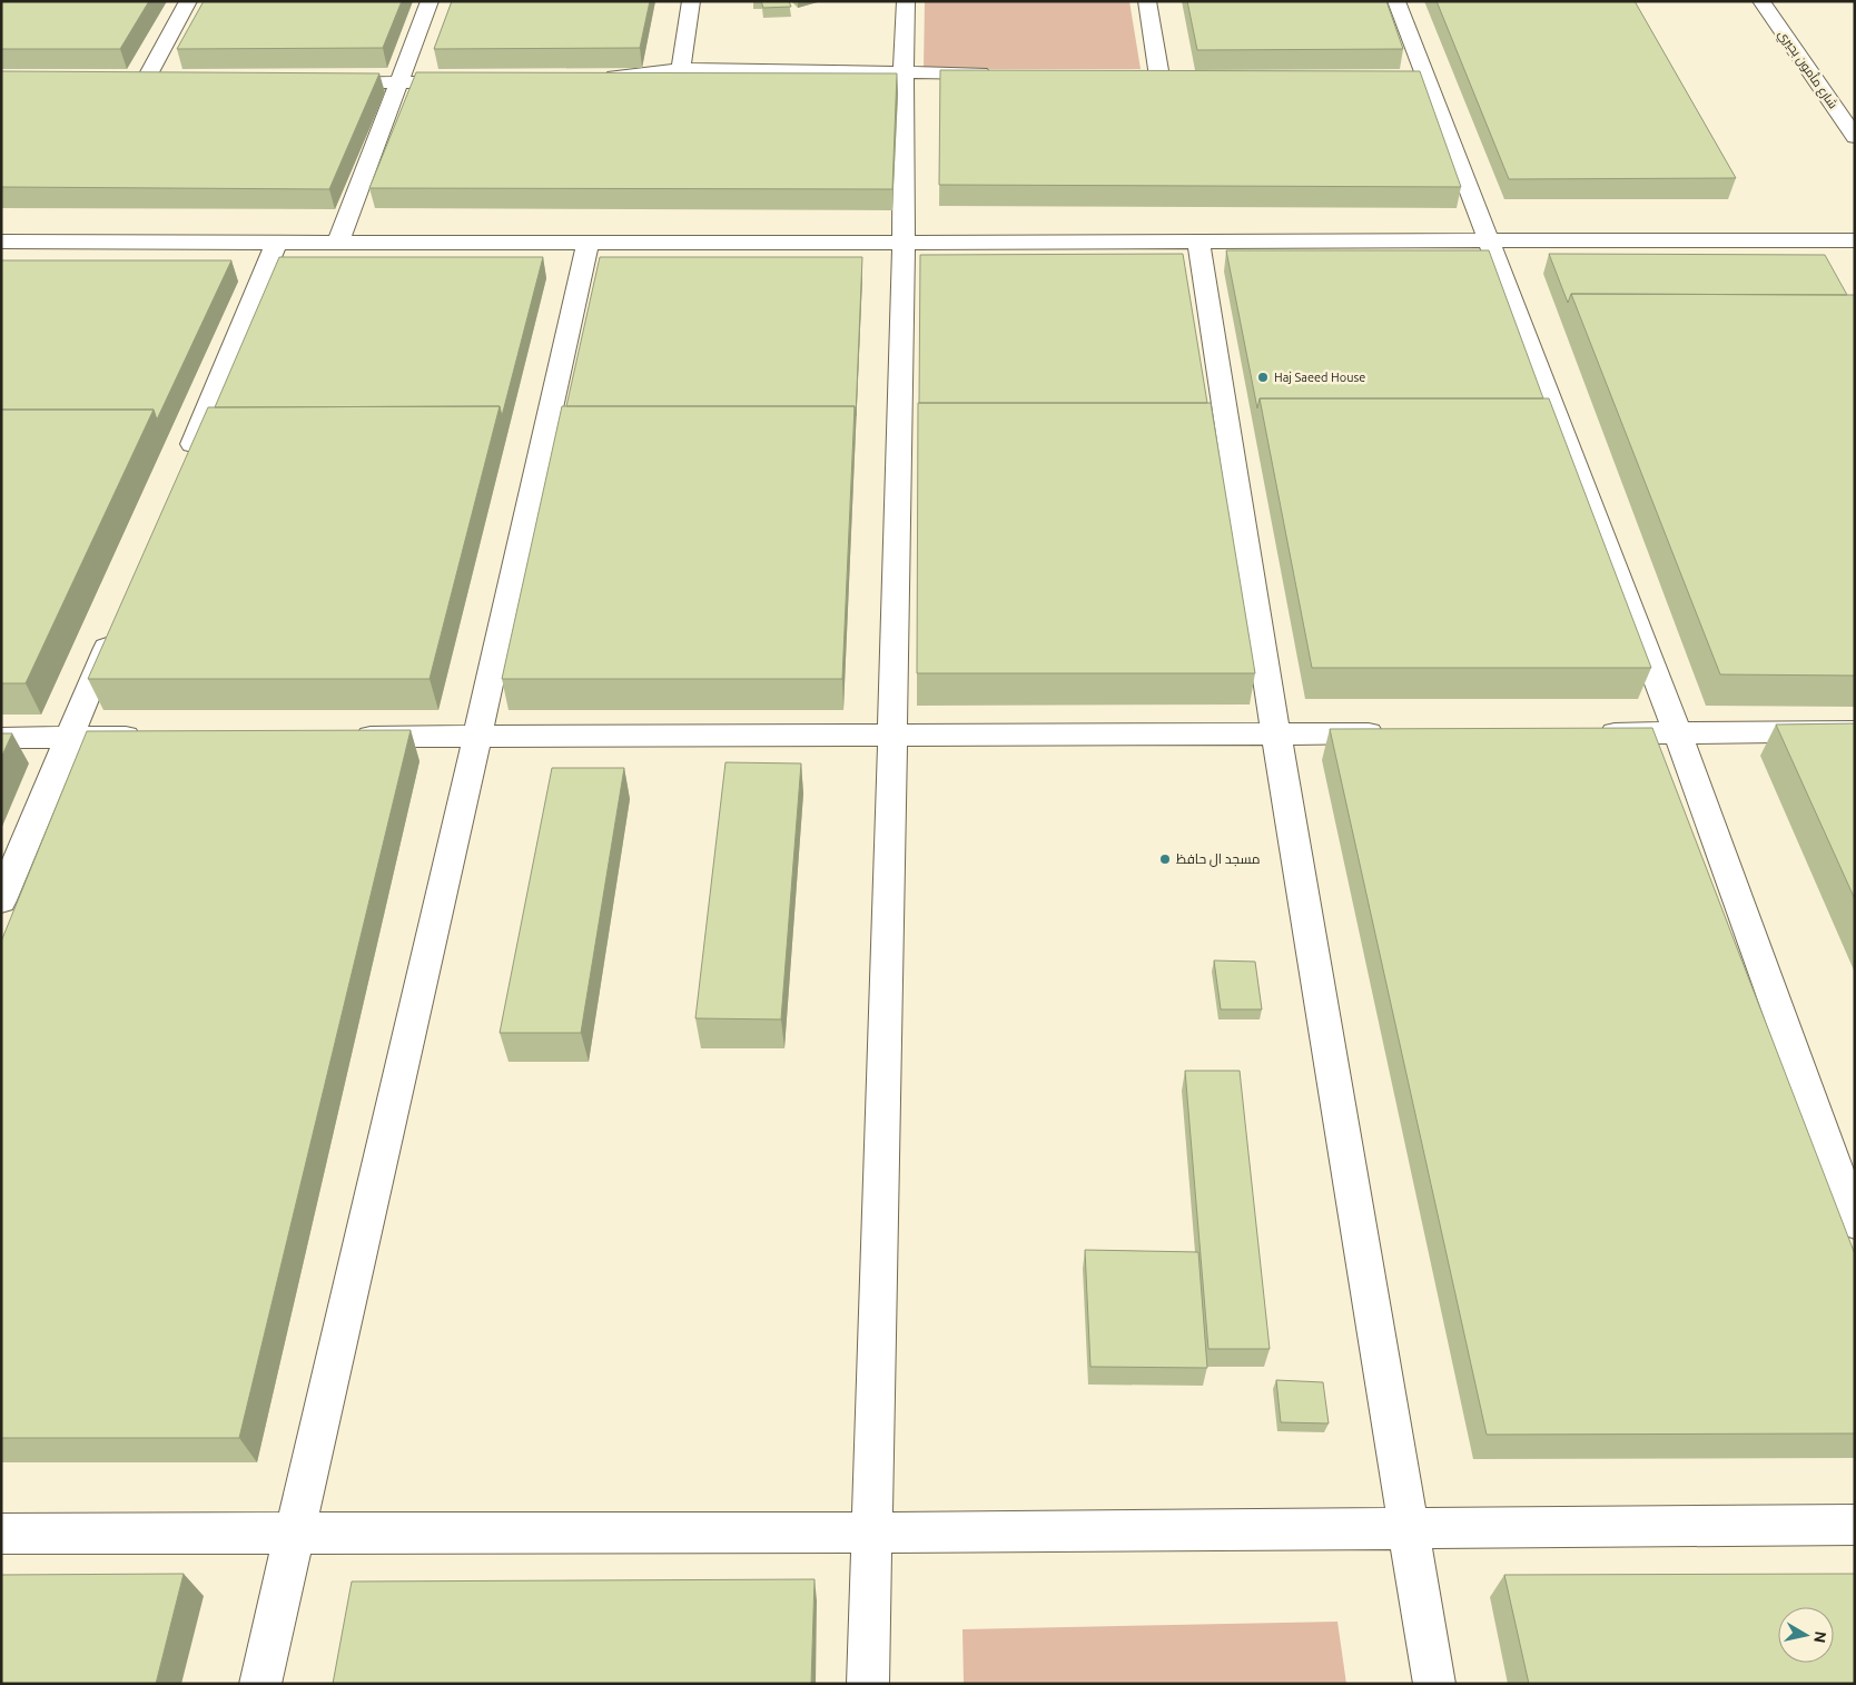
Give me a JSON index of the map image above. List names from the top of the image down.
{
  "streets": {
    "street": ["شارع مأمون بحيري"]
  },
  "places": ["Haj Saeed House", "مسجد ال حافظ"],
  "north": "right"
}
